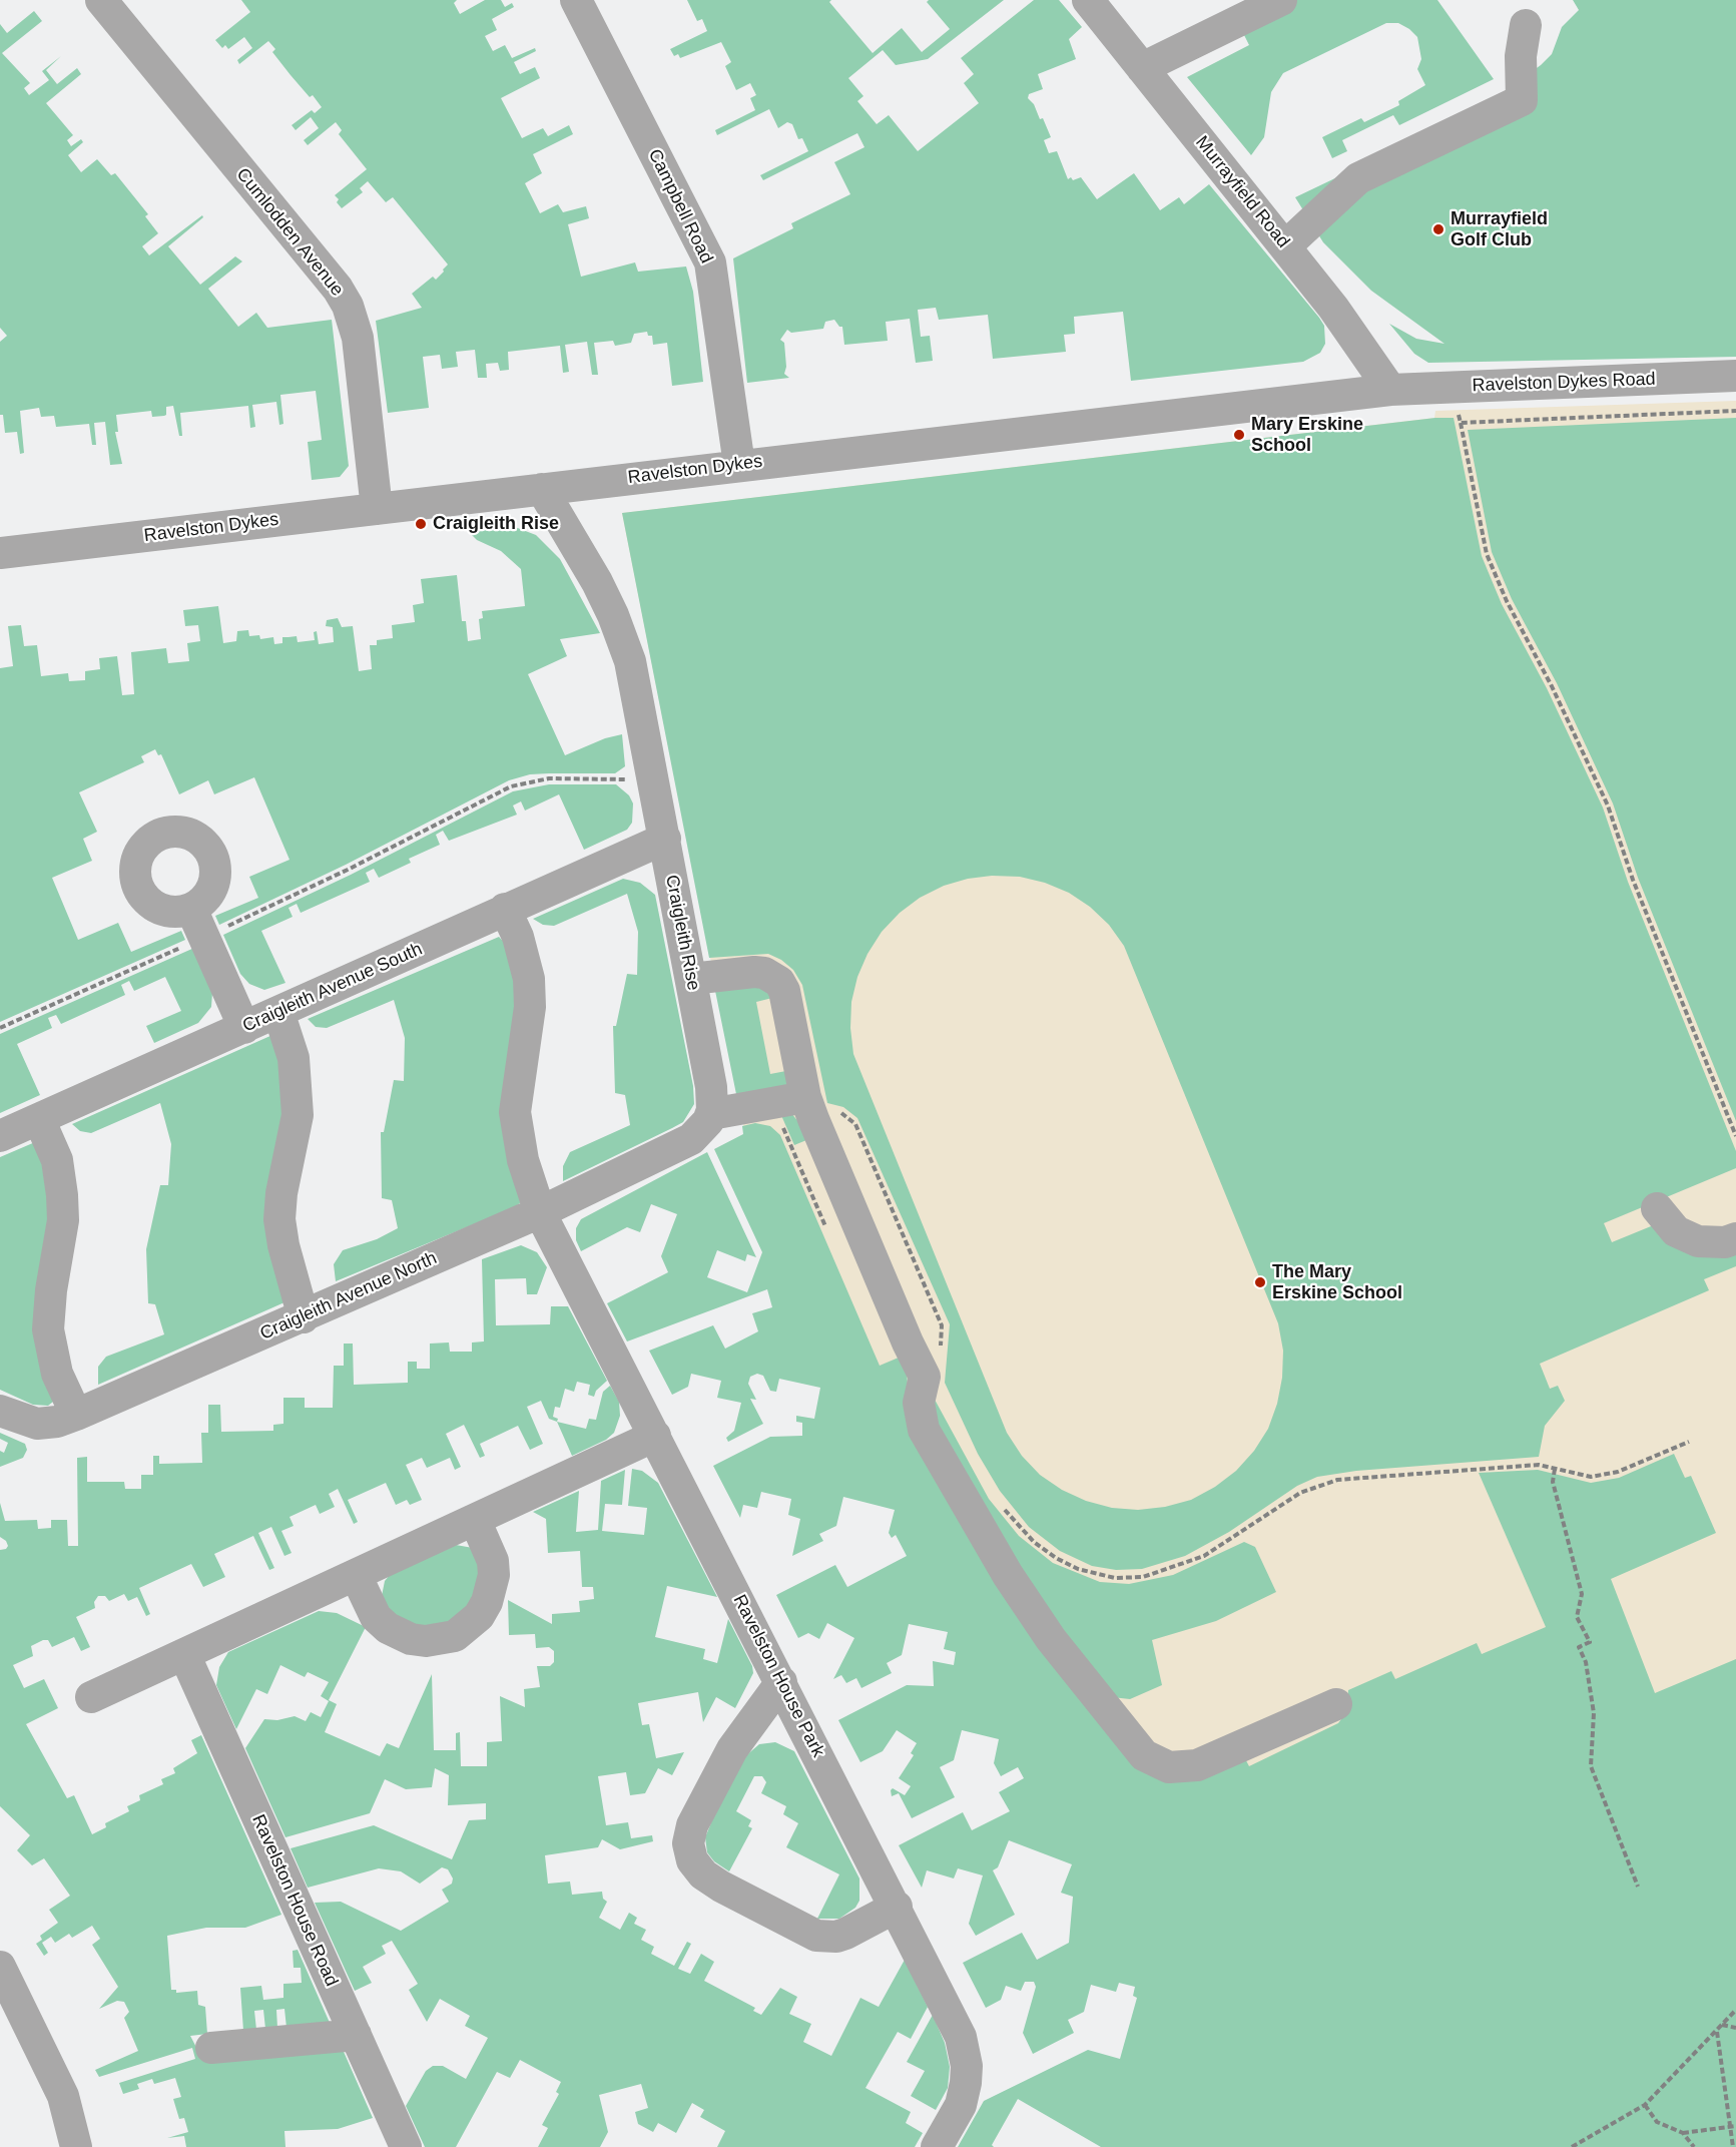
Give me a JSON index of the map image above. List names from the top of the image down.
{
  "streets": {
    "street": [
      "Murrayfield Road",
      "Campbell Road",
      "Cumlodden Avenue",
      "Ravelston Dykes Road",
      "Ravelston Dykes",
      "Craigleith Rise",
      "Craigleith Avenue South",
      "Craigleith Avenue North",
      "Ravelston House Park",
      "Ravelston House Road"
    ]
  },
  "crossings": [
    ["Murrayfield Road", "Ravelston Dykes Road"],
    ["Murrayfield Road", "Ravelston Dykes"],
    ["Campbell Road", "Ravelston Dykes"],
    ["Cumlodden Avenue", "Ravelston Dykes"],
    ["Ravelston Dykes Road", "Ravelston Dykes"],
    ["Ravelston Dykes", "Craigleith Rise"],
    ["Craigleith Rise", "Craigleith Avenue South"],
    ["Craigleith Rise", "Craigleith Avenue North"],
    ["Craigleith Avenue South", "Ravelston House Park"],
    ["Craigleith Avenue North", "Ravelston House Park"]
  ],
  "places": [
    "Murrayfield Golf Club",
    "Mary Erskine School",
    "Craigleith Rise",
    "The Mary Erskine School"
  ]
}
